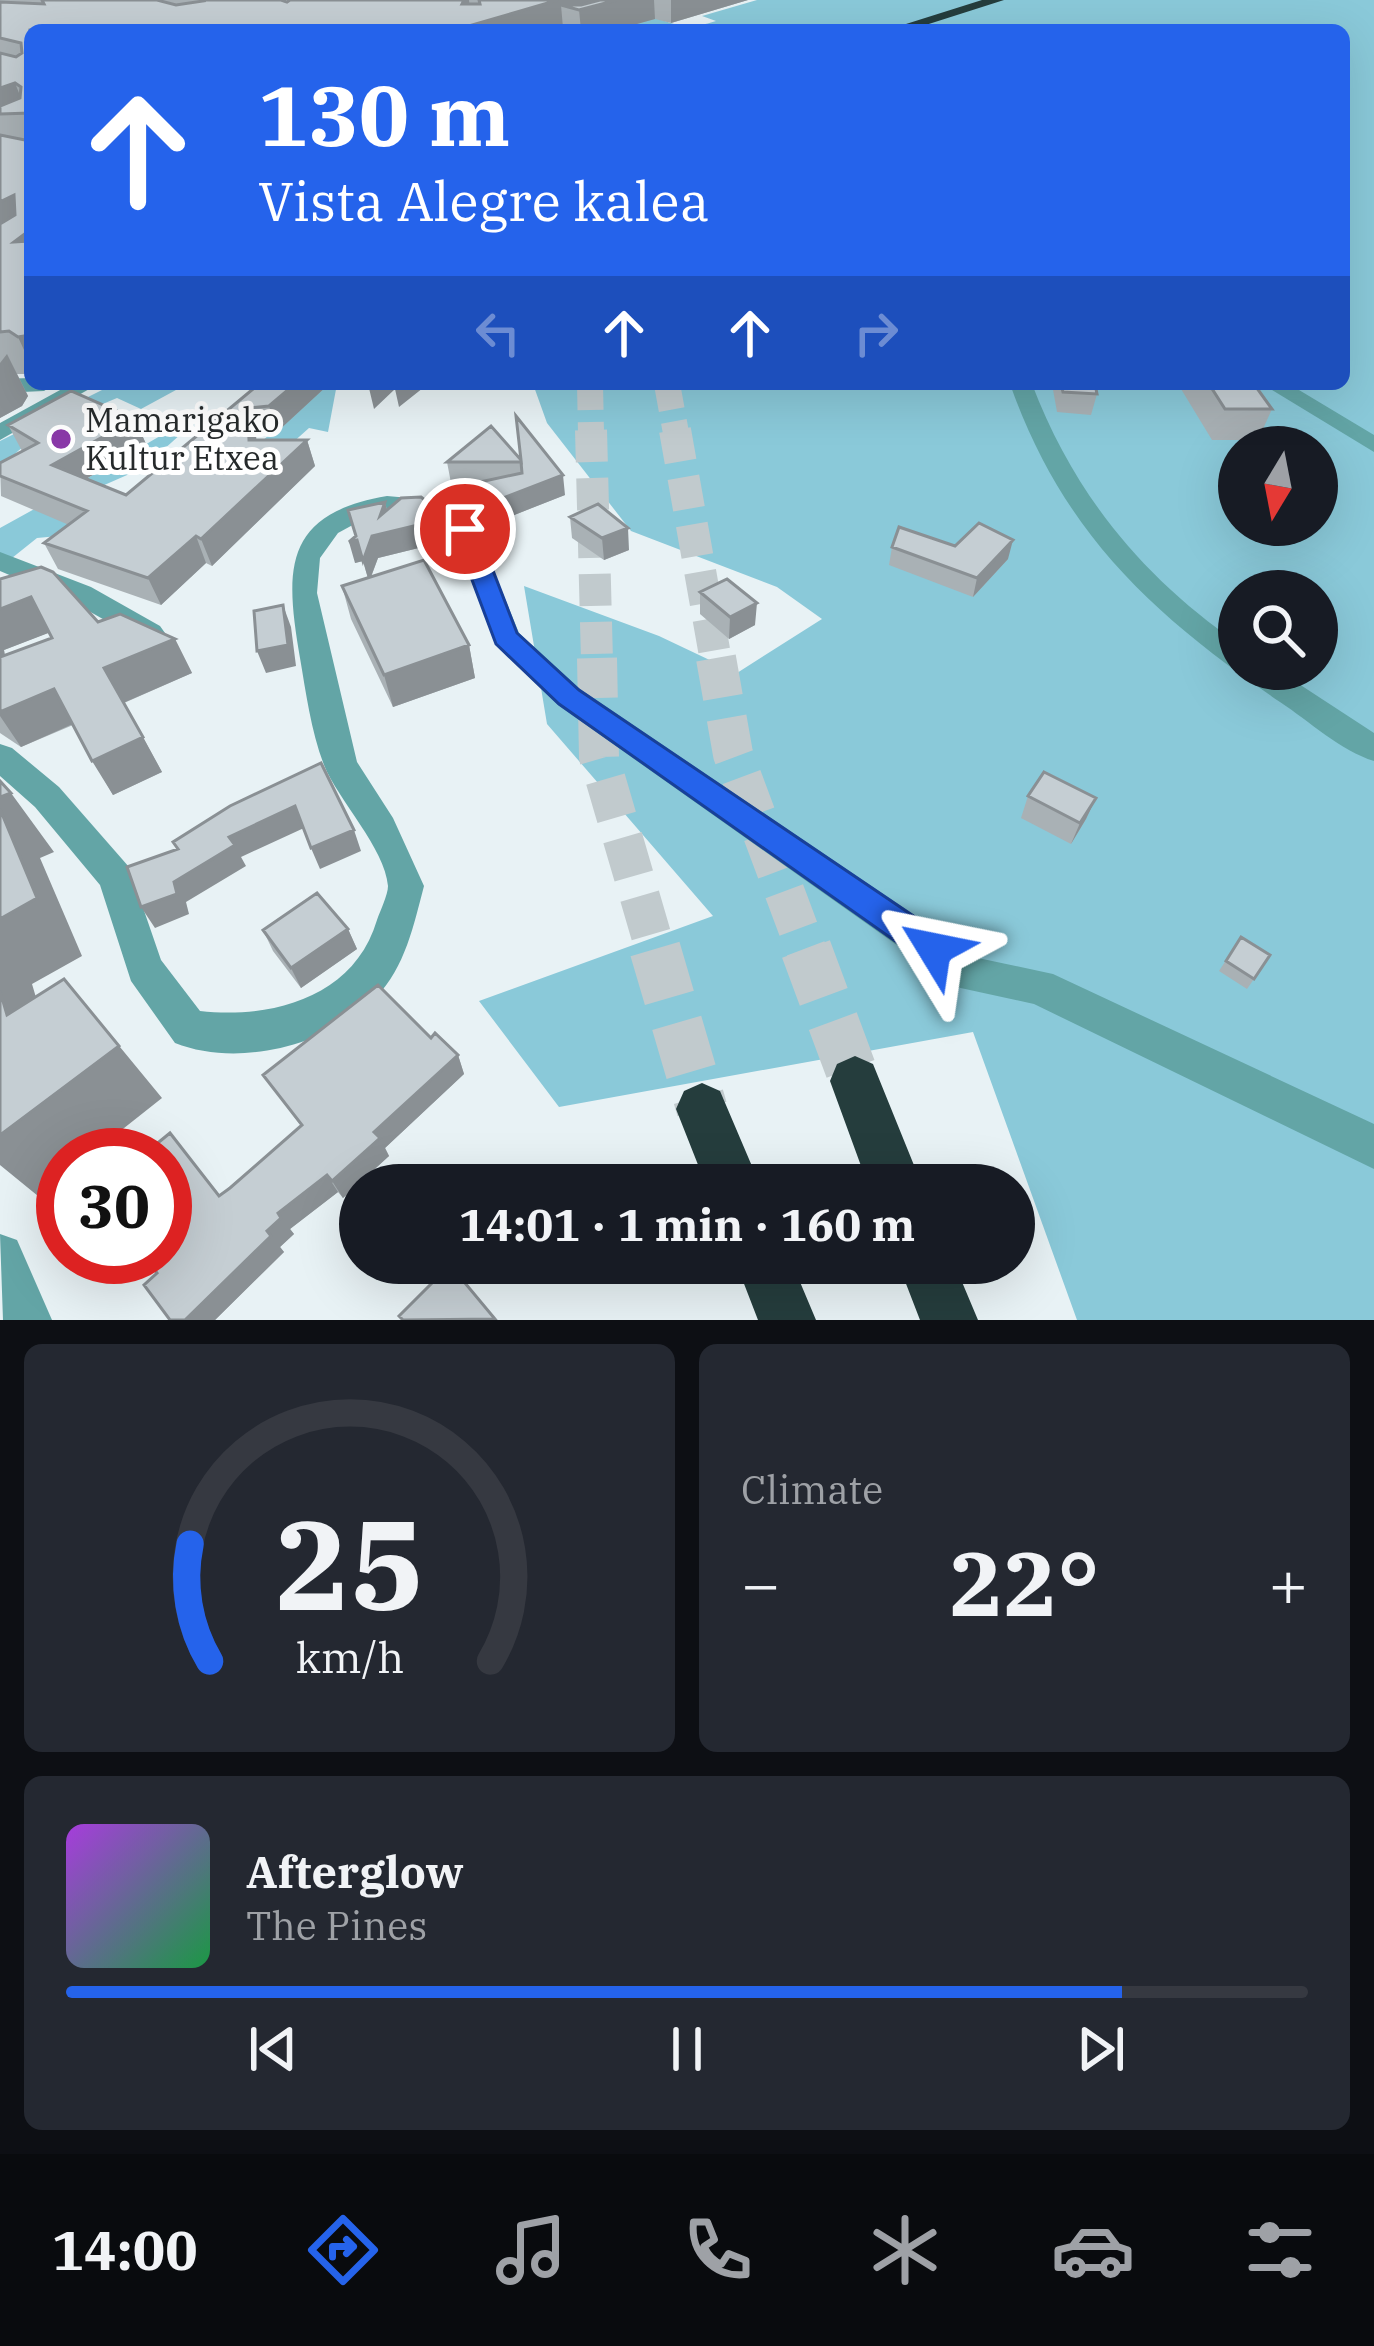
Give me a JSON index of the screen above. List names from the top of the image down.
{
  "places": ["Mamarigako Kultur Etxea"],
  "north": "bottom",
  "page": {
    "turn": ["130 m", "Vista Alegre kalea"],
    "limit": "30",
    "trip": "14:01 · 1 min · 160 m",
    "tile": "Climate",
    "heat": ["−", "22°", "+"],
    "song": ["Afterglow", "The Pines"],
    "tabs": "14:00",
    "gauge": ["25", "km/h"]
  }
}
